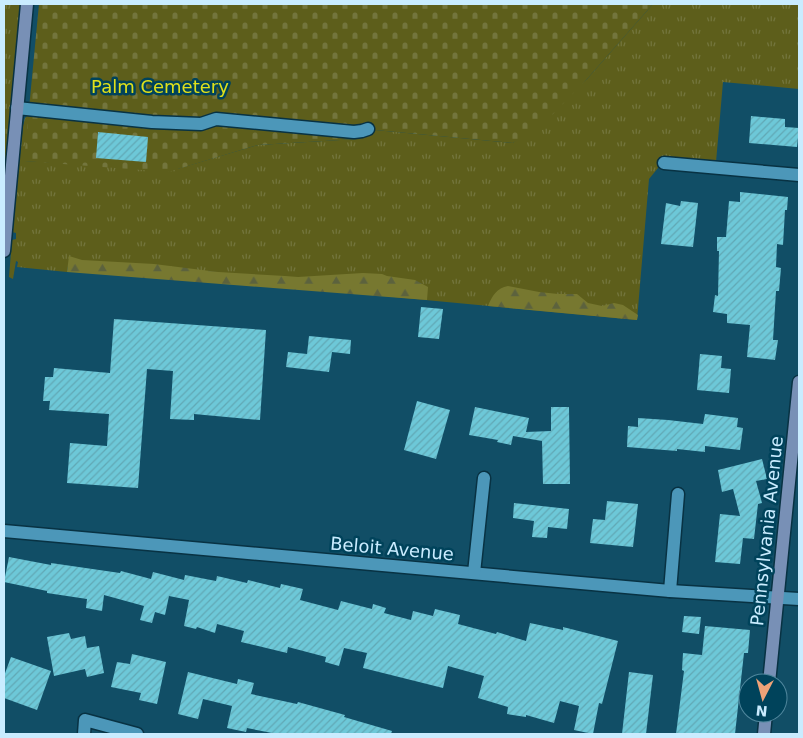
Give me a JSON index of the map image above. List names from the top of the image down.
{
  "streets": {
    "street": ["Pennsylvania Avenue", "Beloit Avenue"]
  },
  "crossings": [
    ["Pennsylvania Avenue", "Beloit Avenue"]
  ],
  "parks": ["Palm Cemetery"],
  "north": "bottom"
}
